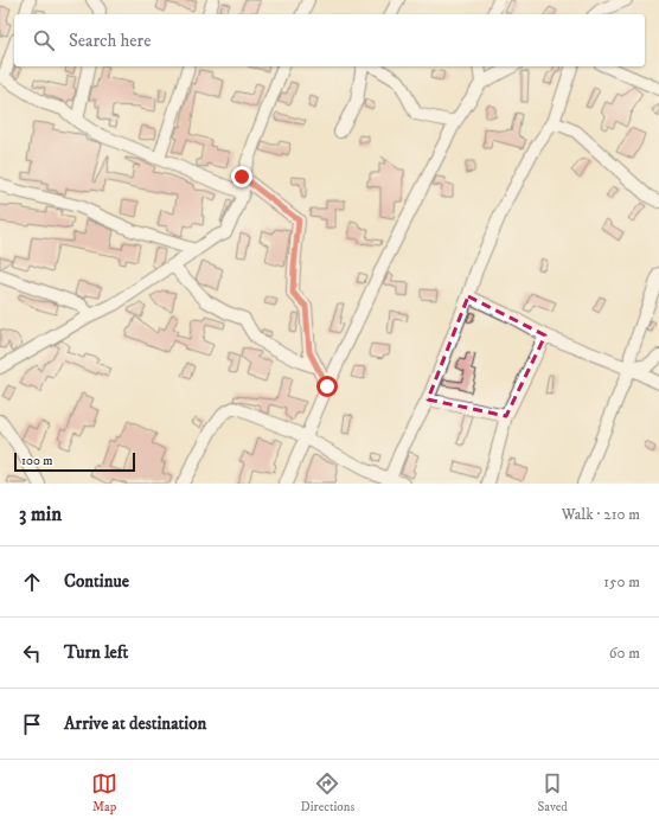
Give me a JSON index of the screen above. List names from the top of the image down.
{
  "scale_bar": "100 m",
  "page": {
    "search": "Search here",
    "scale": "100 m",
    "heading": ["3 min", "Walk · 210 m"],
    "list": [
      ["Continue", "150 m"],
      ["Turn left", "60 m"],
      "Arrive at destination"
    ],
    "nav": ["Map", "Directions", "Saved"]
  }
}
